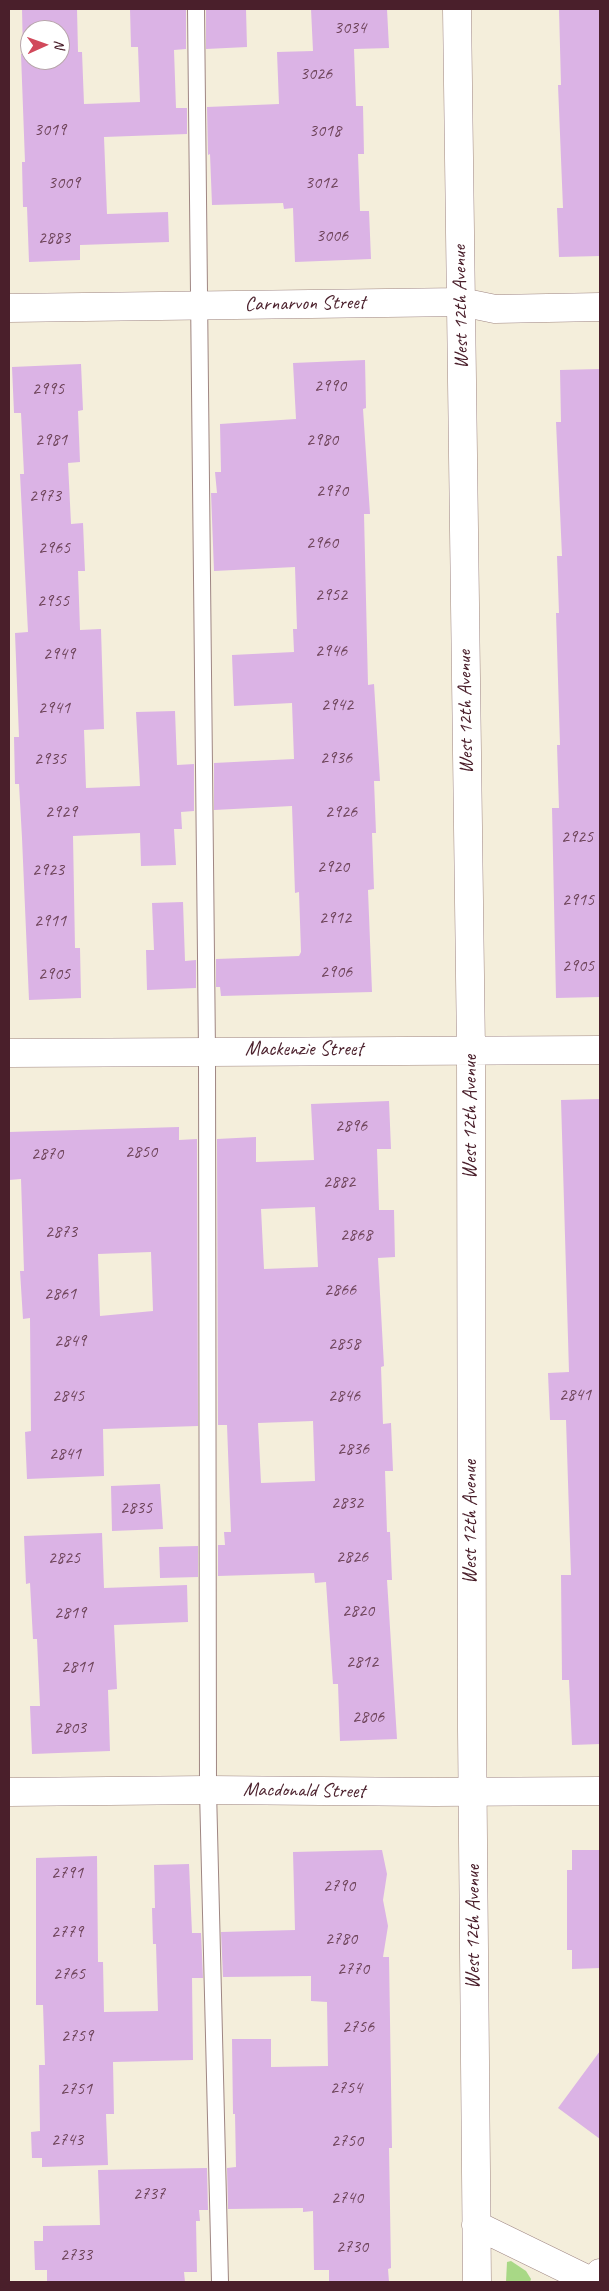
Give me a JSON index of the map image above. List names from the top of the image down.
{
  "streets": {
    "street": [
      "Carnarvon Street",
      "West 12th Avenue",
      "Mackenzie Street",
      "Macdonald Street"
    ]
  },
  "crossings": [
    ["Carnarvon Street", "West 12th Avenue"],
    ["West 12th Avenue", "Mackenzie Street"],
    ["West 12th Avenue", "Macdonald Street"]
  ],
  "house_numbers": [
    "3034",
    "3026",
    "3019",
    "3018",
    "3009",
    "3012",
    "3006",
    "2883",
    "2990",
    "2995",
    "2981",
    "2980",
    "2970",
    "2973",
    "2960",
    "2965",
    "2952",
    "2955",
    "2946",
    "2949",
    "2942",
    "2941",
    "2936",
    "2935",
    "2929",
    "2926",
    "2925",
    "2920",
    "2923",
    "2915",
    "2912",
    "2911",
    "2905",
    "2906",
    "2905",
    "2896",
    "2850",
    "2870",
    "2882",
    "2873",
    "2868",
    "2866",
    "2861",
    "2849",
    "2858",
    "2841",
    "2845",
    "2846",
    "2836",
    "2841",
    "2832",
    "2835",
    "2826",
    "2825",
    "2820",
    "2819",
    "2812",
    "2811",
    "2806",
    "2803",
    "2791",
    "2790",
    "2779",
    "2780",
    "2770",
    "2765",
    "2756",
    "2759",
    "2754",
    "2751",
    "2743",
    "2750",
    "2737",
    "2740",
    "2730",
    "2733"
  ],
  "north": "right"
}
